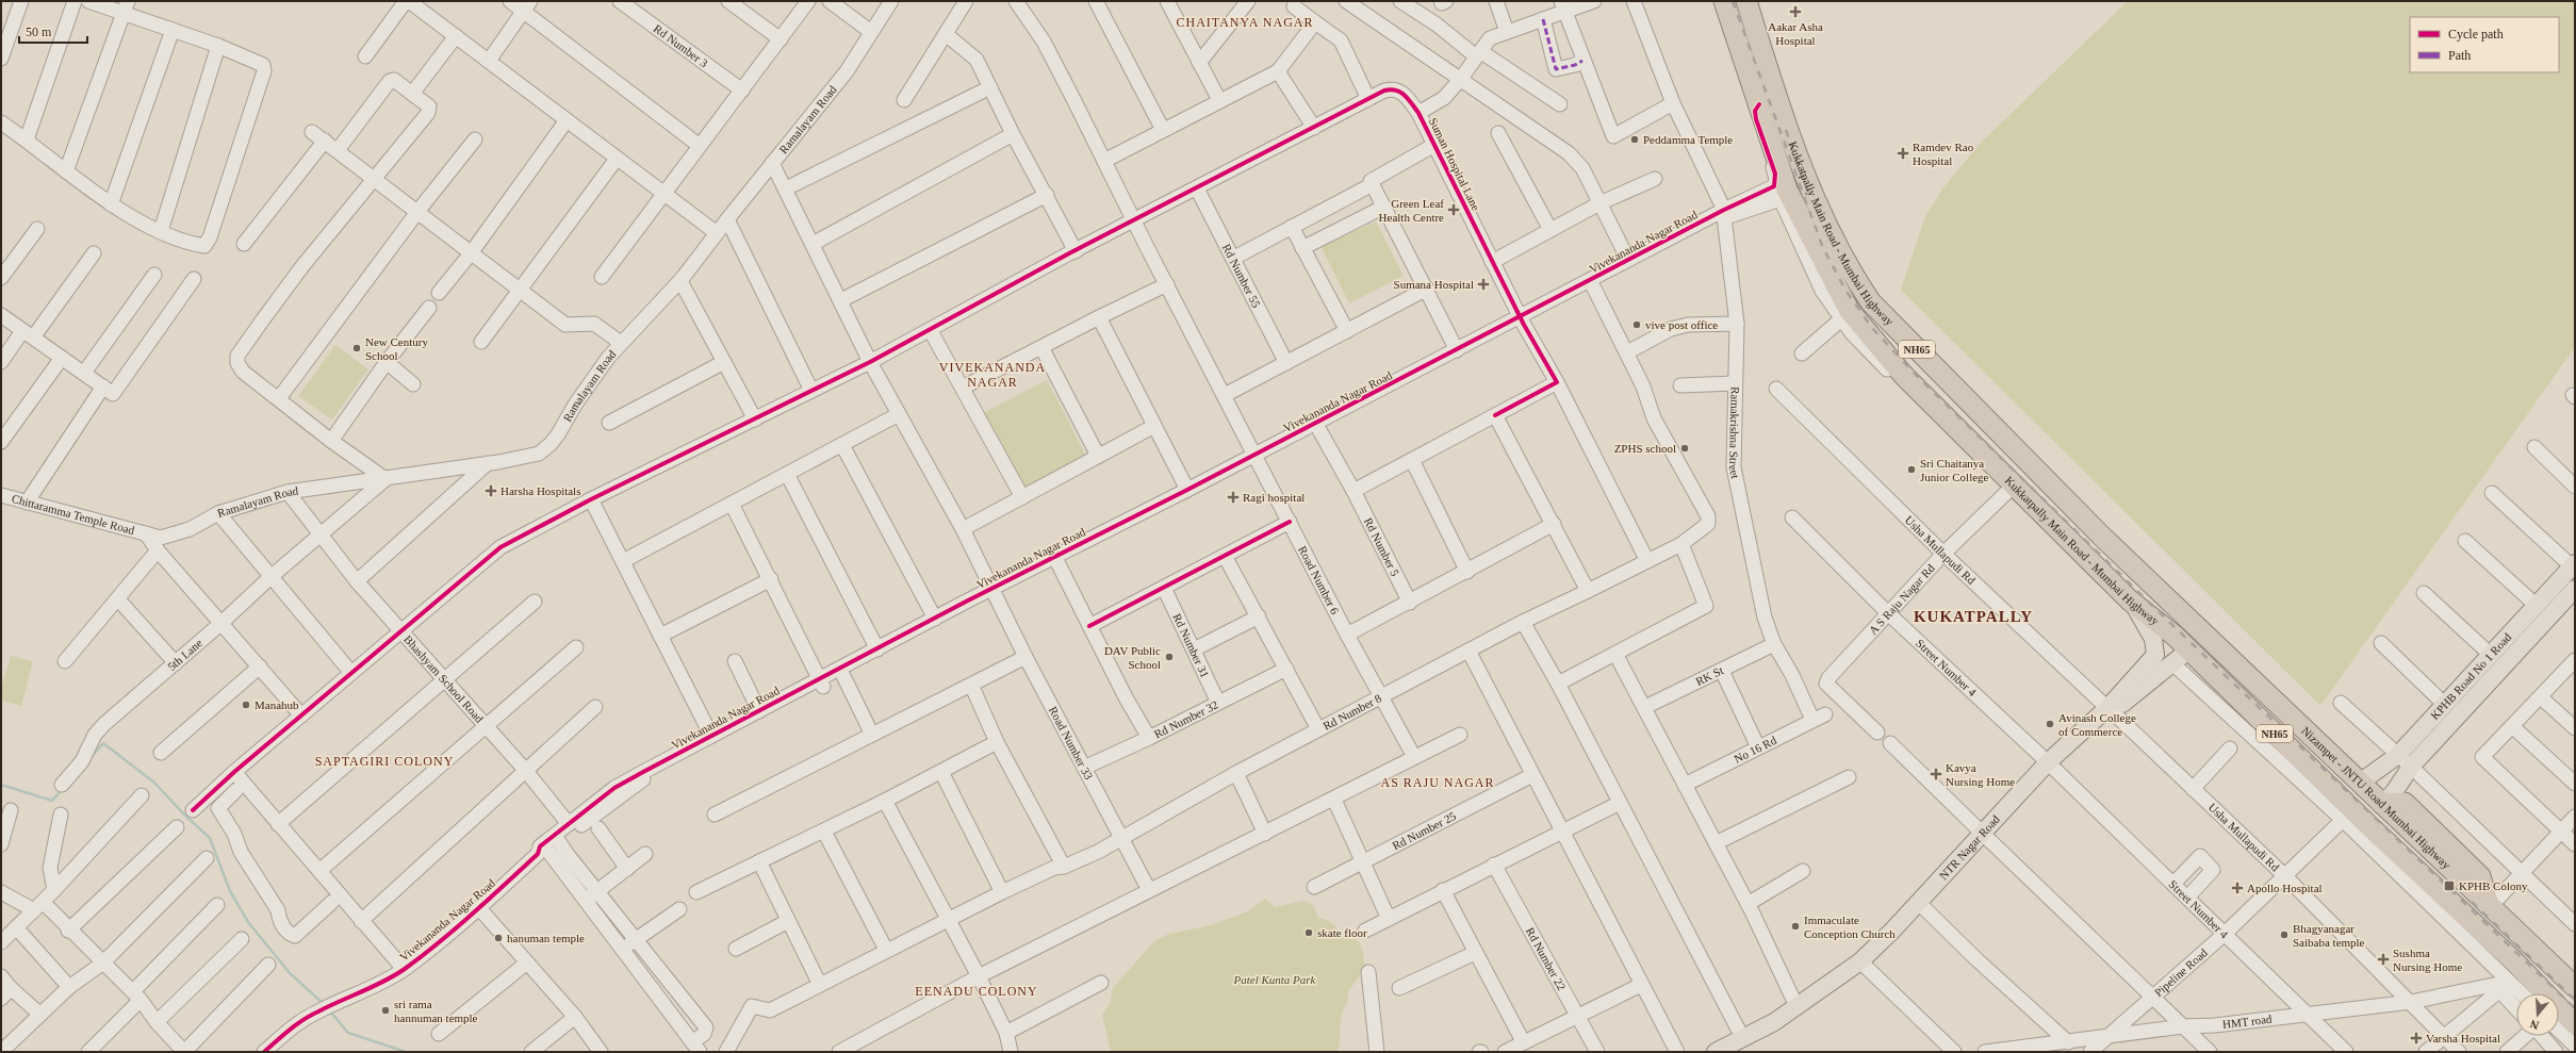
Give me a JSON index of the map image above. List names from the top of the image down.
{
  "streets": {
    "highway": ["Kukkatpally Main Road - Mumbai Highway", "NH65", "Nizampet - JNTU Road Mumbai Highway"],
    "main road": ["KPHB Road No 1 Road", "NTR Nagar Road"],
    "street": [
      "Rd Number 3",
      "Ramalayam Road",
      "Suman Hospital Lane",
      "Vivekananda Nagar Road",
      "Rd Number 55",
      "Ramakrishna Street",
      "Chittaramma Temple Road",
      "Rd Number 5",
      "Usha Mullapudi Rd",
      "Road Number 6",
      "A S Raju Nagar Rd",
      "Rd Number 31",
      "5th Lane",
      "Street Number 4",
      "RK St",
      "Bhashyam School Road",
      "Rd Number 8",
      "Rd Number 32",
      "Road Number 33",
      "No 16 Rd",
      "Rd Number 25",
      "Rd Number 22",
      "Pipeline Road",
      "HMT road"
    ]
  },
  "crossings": [
    ["Ramalayam Road", "Chittaramma Temple Road"],
    ["Ramalayam Road", "5th Lane"],
    ["Ramalayam Road", "Bhashyam School Road"],
    ["Ramalayam Road", "Road Number 33"],
    ["Suman Hospital Lane", "Vivekananda Nagar Road"],
    ["Suman Hospital Lane", "Rd Number 55"],
    ["Suman Hospital Lane", "Road Number 6"],
    ["Suman Hospital Lane", "Bhashyam School Road"],
    ["Suman Hospital Lane", "Rd Number 8"],
    ["Suman Hospital Lane", "Road Number 33"],
    ["Kukkatpally Main Road - Mumbai Highway", "Vivekananda Nagar Road"],
    ["Kukkatpally Main Road - Mumbai Highway", "A S Raju Nagar Rd"],
    ["Kukkatpally Main Road - Mumbai Highway", "Nizampet - JNTU Road Mumbai Highway"],
    ["Kukkatpally Main Road - Mumbai Highway", "NTR Nagar Road"],
    ["Vivekananda Nagar Road", "Ramakrishna Street"],
    ["Vivekananda Nagar Road", "Rd Number 5"],
    ["Vivekananda Nagar Road", "Road Number 6"],
    ["Vivekananda Nagar Road", "Bhashyam School Road"],
    ["Vivekananda Nagar Road", "Road Number 33"],
    ["Ramakrishna Street", "RK St"],
    ["Ramakrishna Street", "No 16 Rd"],
    ["Usha Mullapudi Rd", "A S Raju Nagar Rd"],
    ["Usha Mullapudi Rd", "NTR Nagar Road"],
    ["Usha Mullapudi Rd", "Pipeline Road"],
    ["Usha Mullapudi Rd", "HMT road"],
    ["Road Number 6", "Rd Number 8"],
    ["A S Raju Nagar Rd", "Street Number 4"],
    ["Rd Number 31", "Rd Number 32"],
    ["5th Lane", "Bhashyam School Road"],
    ["Street Number 4", "NTR Nagar Road"],
    ["Street Number 4", "Pipeline Road"],
    ["Street Number 4", "HMT road"],
    ["KPHB Road No 1 Road", "Nizampet - JNTU Road Mumbai Highway"],
    ["Rd Number 8", "Road Number 33"],
    ["Rd Number 32", "Road Number 33"],
    ["Nizampet - JNTU Road Mumbai Highway", "NTR Nagar Road"],
    ["Pipeline Road", "HMT road"]
  ],
  "districts": [
    "CHAITANYA NAGAR",
    "VIVEKANANDA NAGAR",
    "KUKATPALLY",
    "SAPTAGIRI COLONY",
    "AS RAJU NAGAR",
    "EENADU COLONY"
  ],
  "parks": ["Patel Kunta Park"],
  "places": {
    "health": [
      "Aakar Asha Hospital",
      "Ramdev Rao Hospital",
      "Green Leaf Health Centre",
      "Sumana Hospital",
      "Harsha Hospitals",
      "Ragi hospital",
      "Kavya Nursing Home",
      "Apollo Hospital",
      "Sushma Nursing Home",
      "Varsha Hospital"
    ],
    "other": [
      "Peddamma Temple",
      "vive post office",
      "New Century School",
      "ZPHS school",
      "Sri Chaitanya Junior College",
      "DAV Public School",
      "Manahub",
      "Avinash College of Commerce",
      "Immaculate Conception Church",
      "skate floor",
      "Bhagyanagar Saibaba temple",
      "hanuman temple",
      "sri rama hannuman temple"
    ],
    "transit": ["KPHB Colony"]
  },
  "legend": ["Cycle path", "Path"],
  "scale_bar": "50 m",
  "north": "bottom"
}
